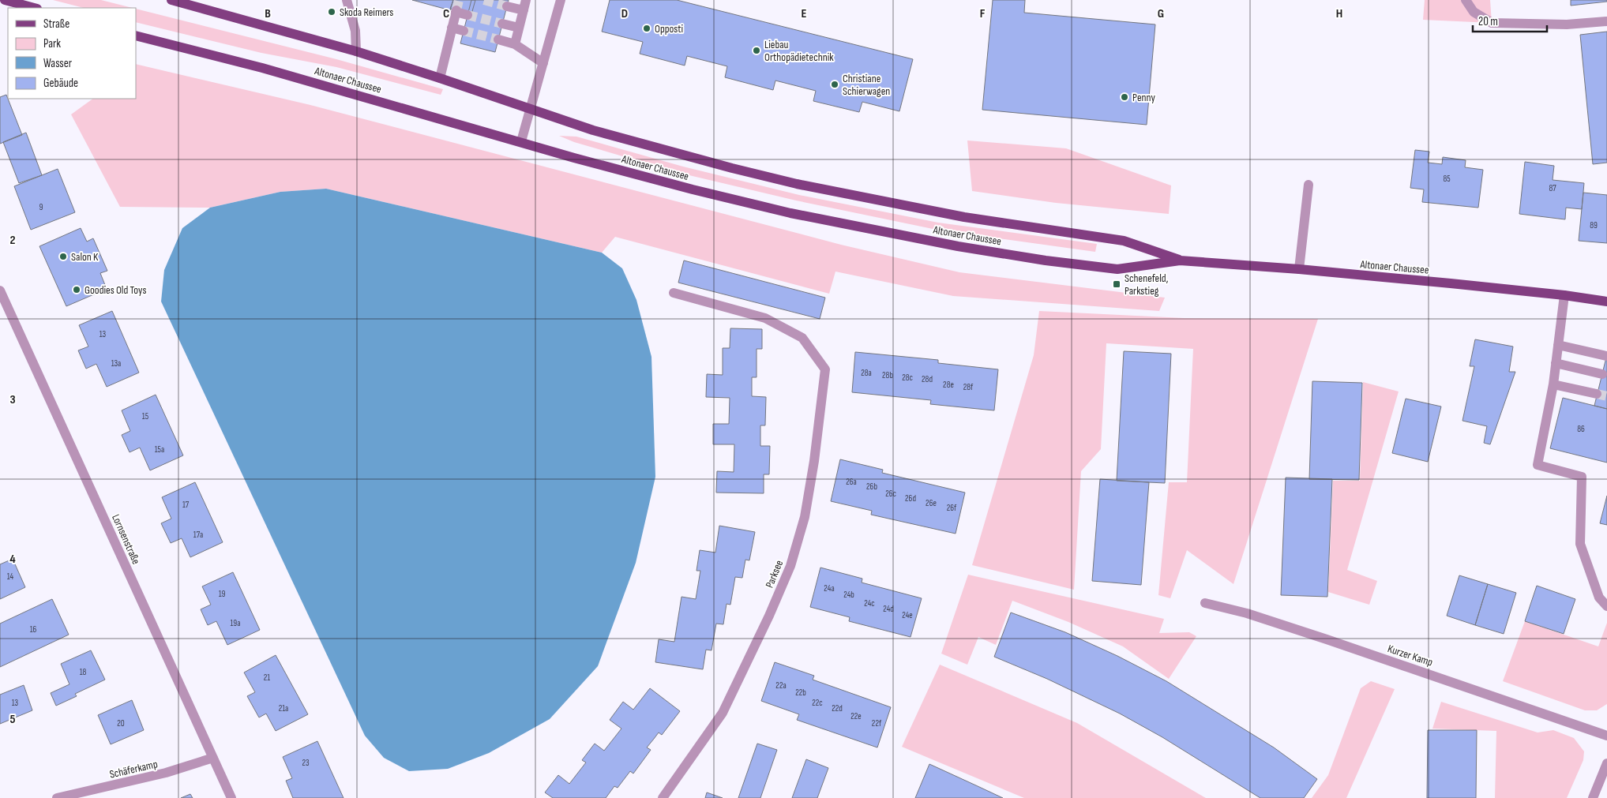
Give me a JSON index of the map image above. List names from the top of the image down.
{
  "streets": {
    "main road": ["Altonaer Chaussee"],
    "street": [
      "Lornsenstraße",
      "Parksee",
      "Kurzer Kamp",
      "Schäferkamp"
    ]
  },
  "crossings": [
    ["Lornsenstraße", "Schäferkamp"]
  ],
  "places": {
    "other": [
      "Skoda Reimers",
      "Opposti",
      "Liebau Orthopädietechnik",
      "Christiane Schierwagen",
      "Penny",
      "Salon K",
      "Goodies Old Toys"
    ],
    "transit": ["Schenefeld, Parkstieg"]
  },
  "house_numbers": [
    "85",
    "87",
    "9",
    "89",
    "13",
    "13a",
    "28a",
    "28b",
    "28c",
    "28d",
    "28e",
    "28f",
    "15",
    "86",
    "15a",
    "26a",
    "26b",
    "26c",
    "26d",
    "26e",
    "17",
    "26f",
    "17a",
    "14",
    "24a",
    "19",
    "24b",
    "24c",
    "24d",
    "24e",
    "19a",
    "16",
    "18",
    "21",
    "22a",
    "22b",
    "13",
    "22c",
    "21a",
    "22d",
    "22e",
    "20",
    "22f",
    "23"
  ],
  "legend": [
    "Straße",
    "Park",
    "Wasser",
    "Gebäude"
  ],
  "scale_bar": "20 m",
  "grid": {
    "columns": [
      "B",
      "C",
      "D",
      "E",
      "F",
      "G",
      "H"
    ],
    "rows": [
      "2",
      "3",
      "4",
      "5"
    ]
  }
}
